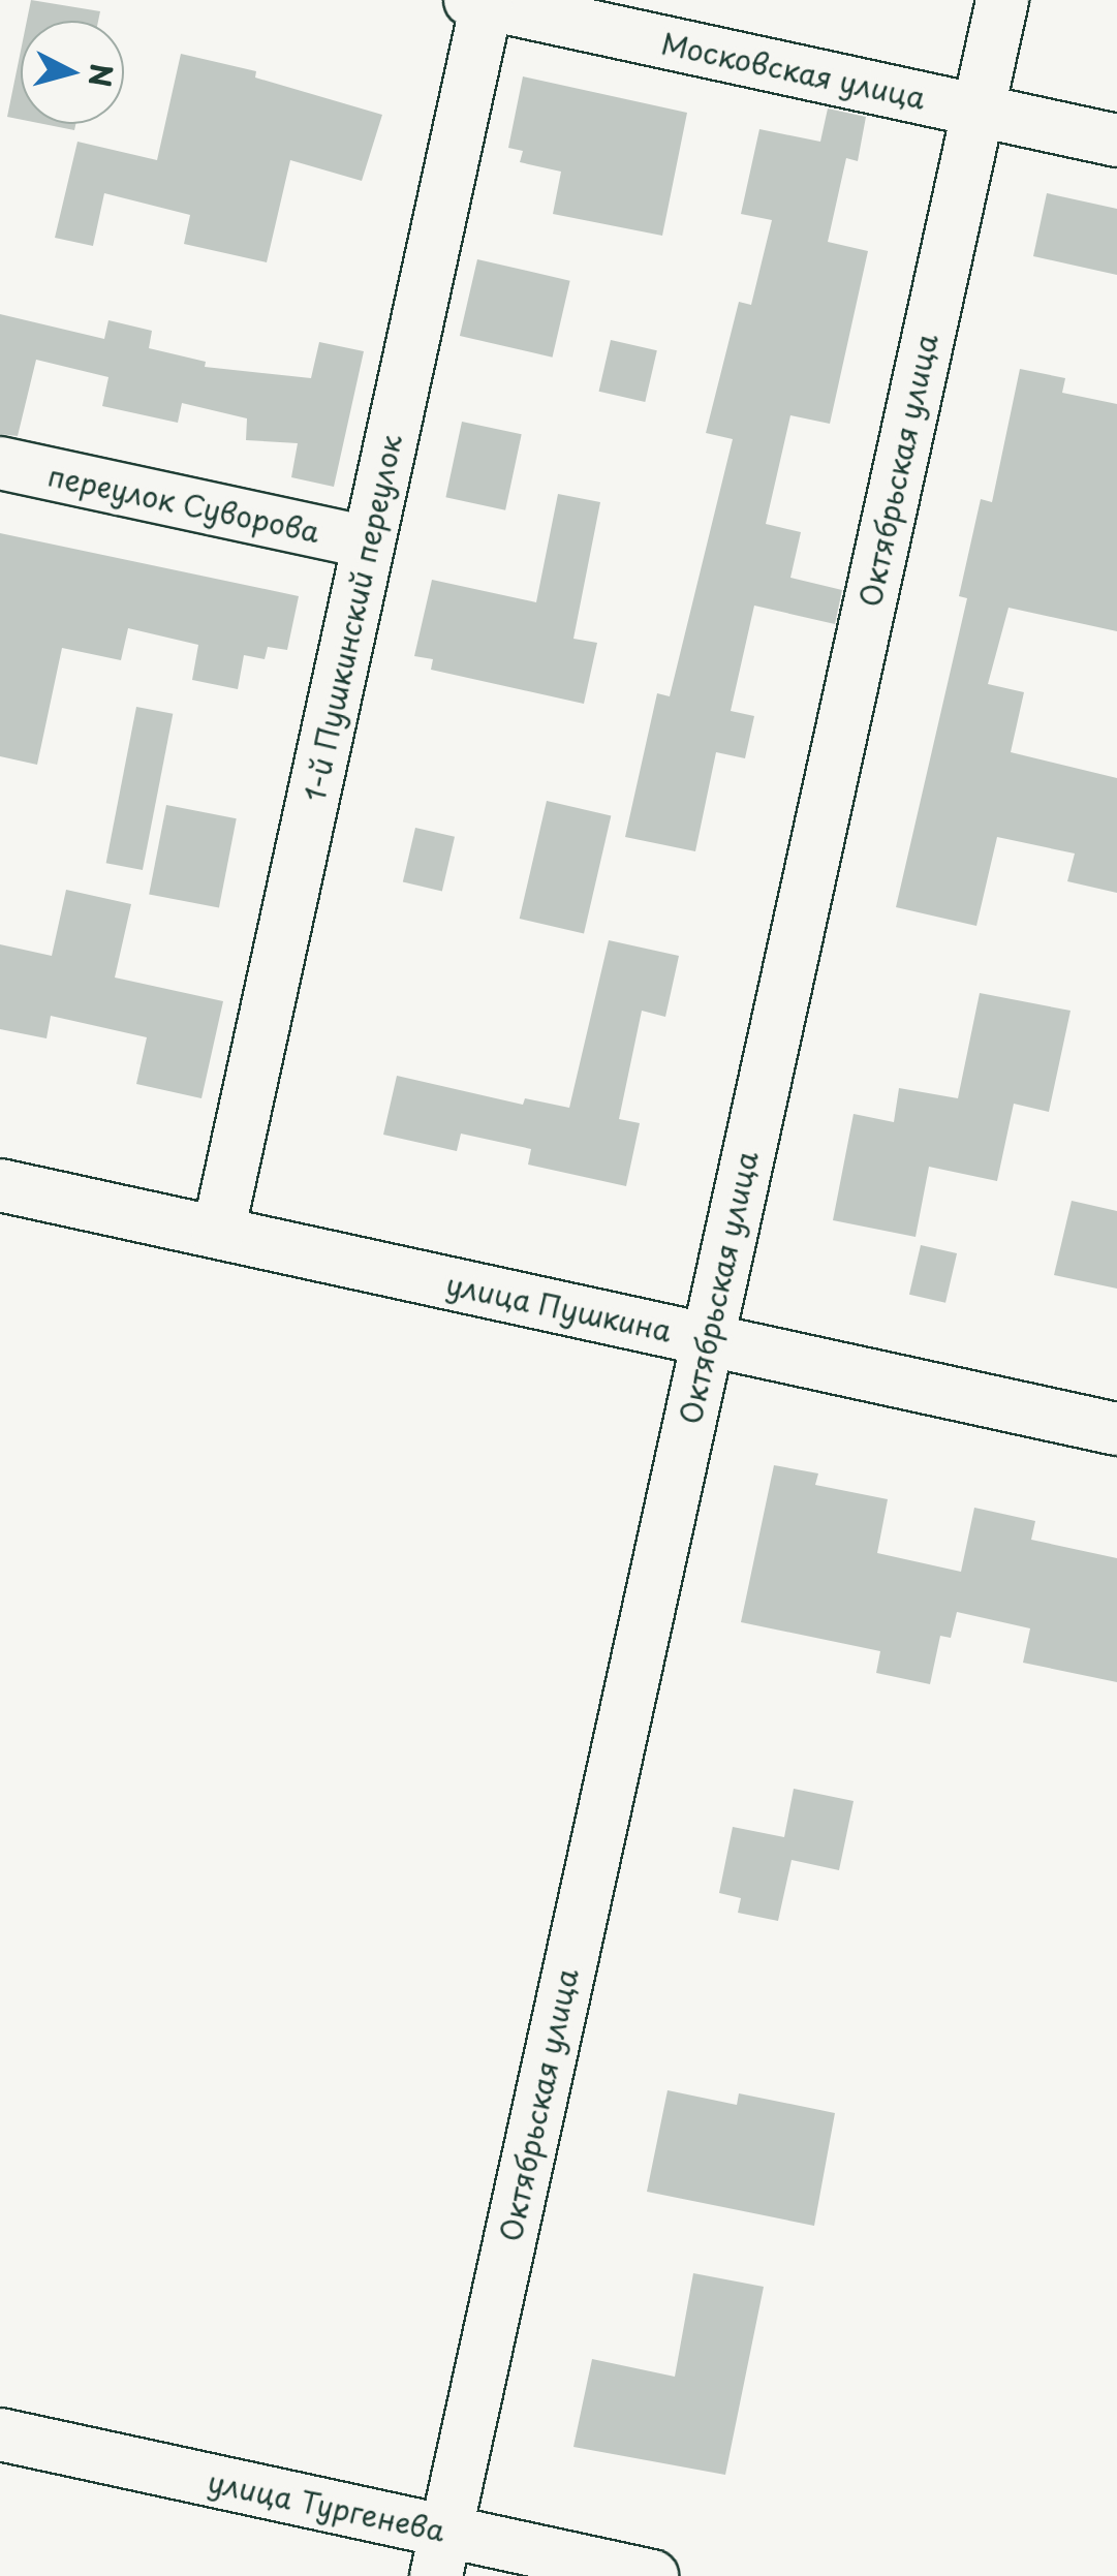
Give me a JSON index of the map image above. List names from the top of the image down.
{
  "streets": {
    "street": [
      "Московская улица",
      "Октябрьская улица",
      "переулок Суворова",
      "1-й Пушкинский переулок",
      "улица Пушкина",
      "улица Тургенева"
    ]
  },
  "crossings": [
    ["Московская улица", "Октябрьская улица"],
    ["Московская улица", "1-й Пушкинский переулок"],
    ["Октябрьская улица", "улица Пушкина"],
    ["Октябрьская улица", "улица Тургенева"],
    ["переулок Суворова", "1-й Пушкинский переулок"],
    ["1-й Пушкинский переулок", "улица Пушкина"]
  ],
  "north": "right"
}
